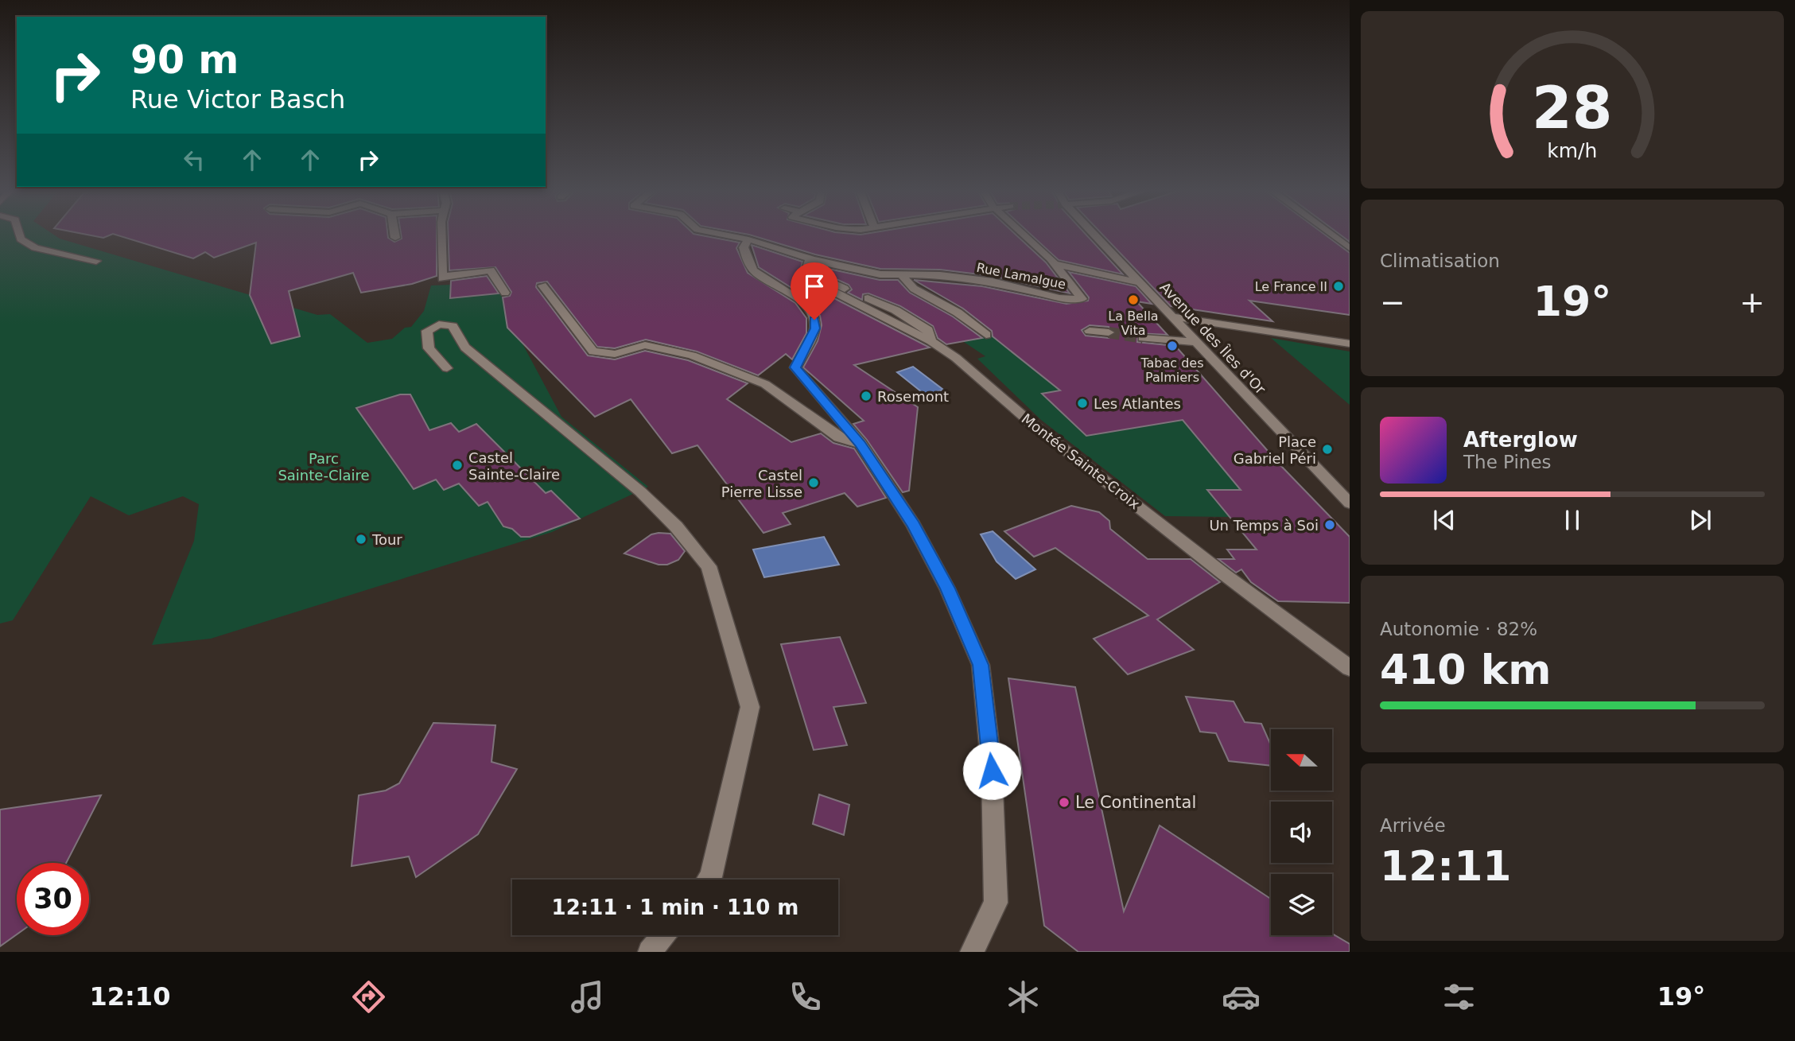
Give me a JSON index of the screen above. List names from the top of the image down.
{
  "streets": {
    "street": ["Rue Lamalgue", "Avenue des Îles d'Or", "Montée Sainte-Croix"]
  },
  "parks": ["Parc Sainte-Claire"],
  "places": [
    "Le France II",
    "La Bella Vita",
    "Tabac des Palmiers",
    "Rosemont",
    "Les Atlantes",
    "Place Gabriel Péri",
    "Castel Sainte-Claire",
    "Castel Pierre Lisse",
    "Un Temps à Soi",
    "Tour",
    "Le Continental"
  ],
  "north": "left",
  "page": {
    "turn": ["90 m", "Rue Victor Basch"],
    "tile": [
      "Climatisation",
      ["Autonomie · 82%", "410 km"],
      ["Arrivée", "12:11"]
    ],
    "heat": ["−", "19°", "+"],
    "song": ["Afterglow", "The Pines"],
    "limit": "30",
    "trip": "12:11 · 1 min · 110 m",
    "tabs": ["12:10", "19°"],
    "gauge": ["28", "km/h"]
  }
}
